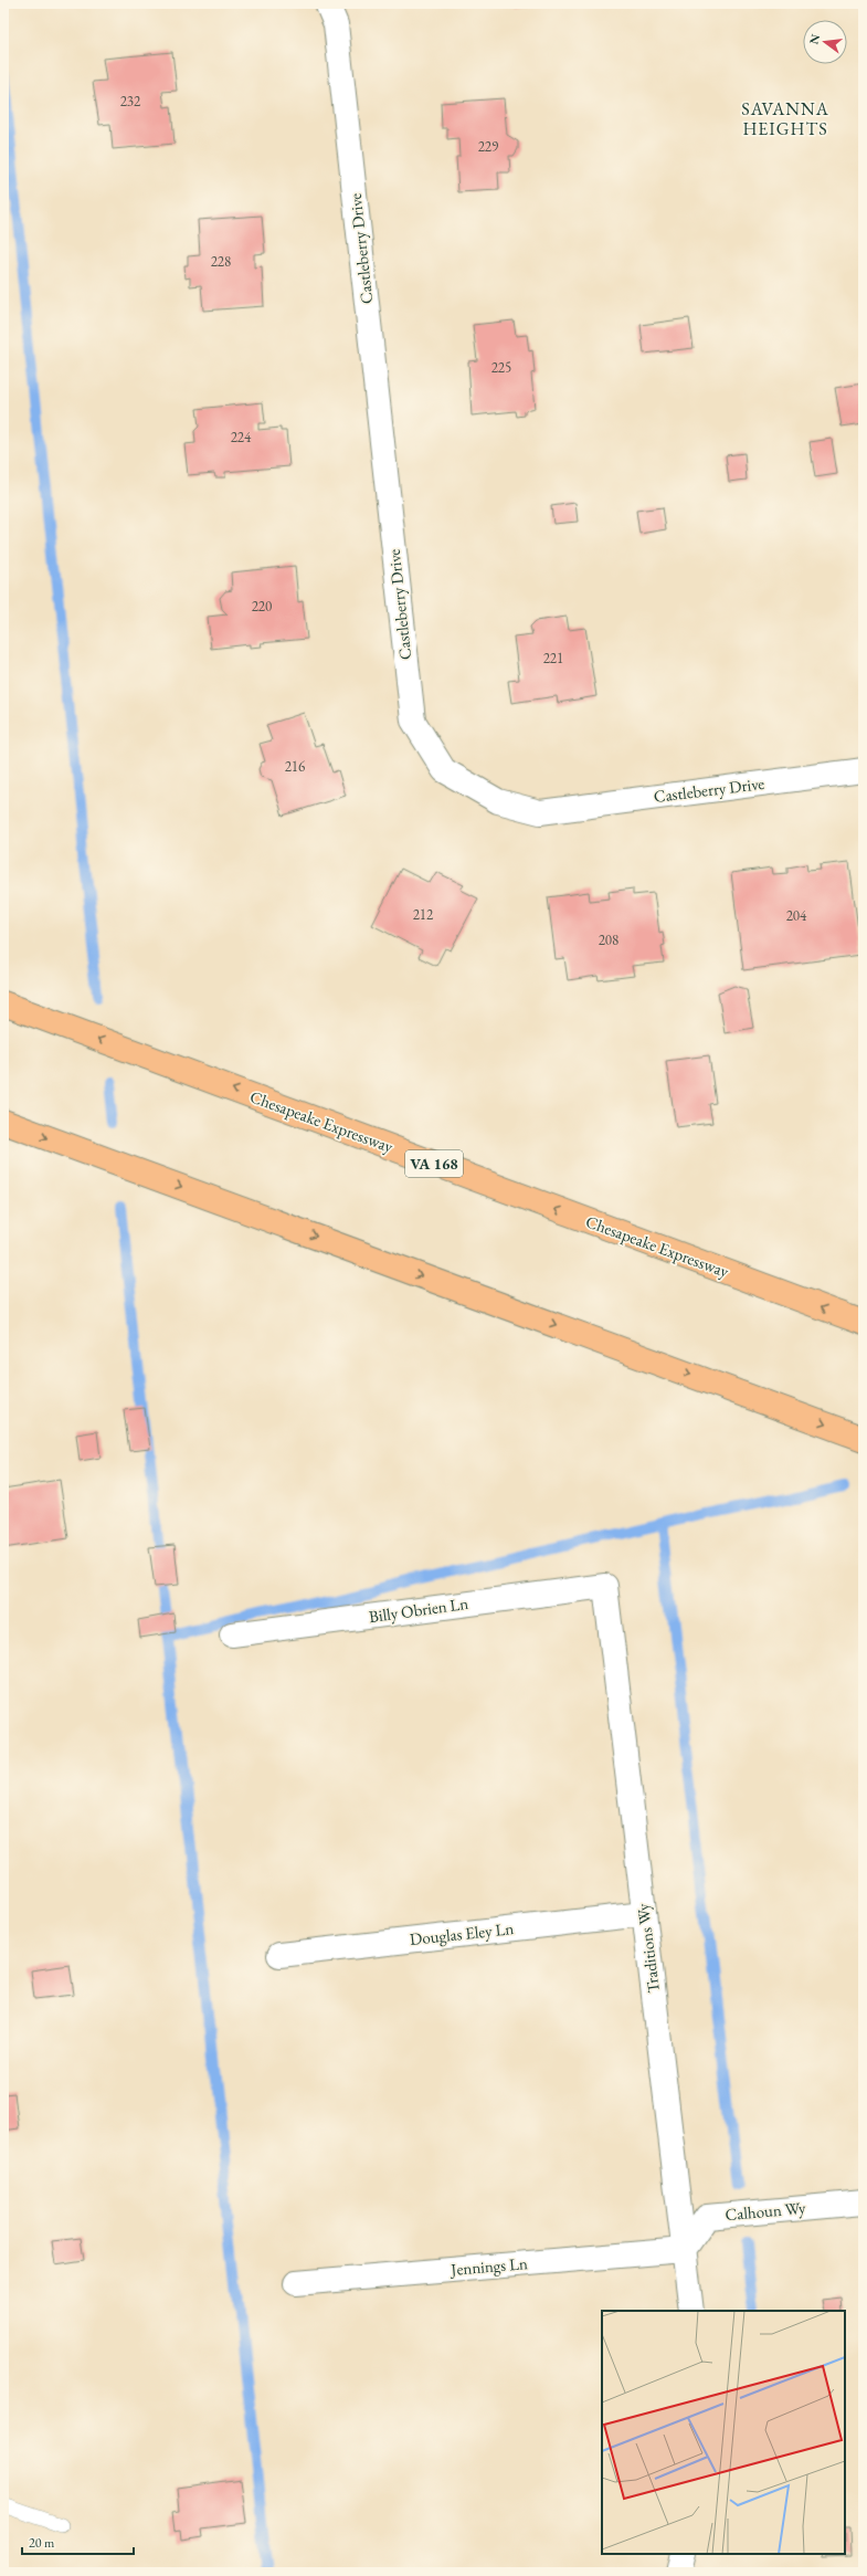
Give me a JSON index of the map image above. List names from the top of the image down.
{
  "streets": {
    "highway": ["Chesapeake Expressway", "VA 168"],
    "street": [
      "Castleberry Drive",
      "Billy Obrien Ln",
      "Douglas Eley Ln",
      "Traditions Wy",
      "Calhoun Wy",
      "Jennings Ln"
    ]
  },
  "crossings": [
    ["Billy Obrien Ln", "Traditions Wy"],
    ["Douglas Eley Ln", "Traditions Wy"],
    ["Traditions Wy", "Calhoun Wy"],
    ["Traditions Wy", "Jennings Ln"],
    ["Calhoun Wy", "Jennings Ln"]
  ],
  "districts": ["SAVANNA HEIGHTS"],
  "house_numbers": [
    "232",
    "229",
    "228",
    "225",
    "224",
    "220",
    "221",
    "216",
    "212",
    "204",
    "208"
  ],
  "scale_bar": "20 m",
  "north": "left"
}
